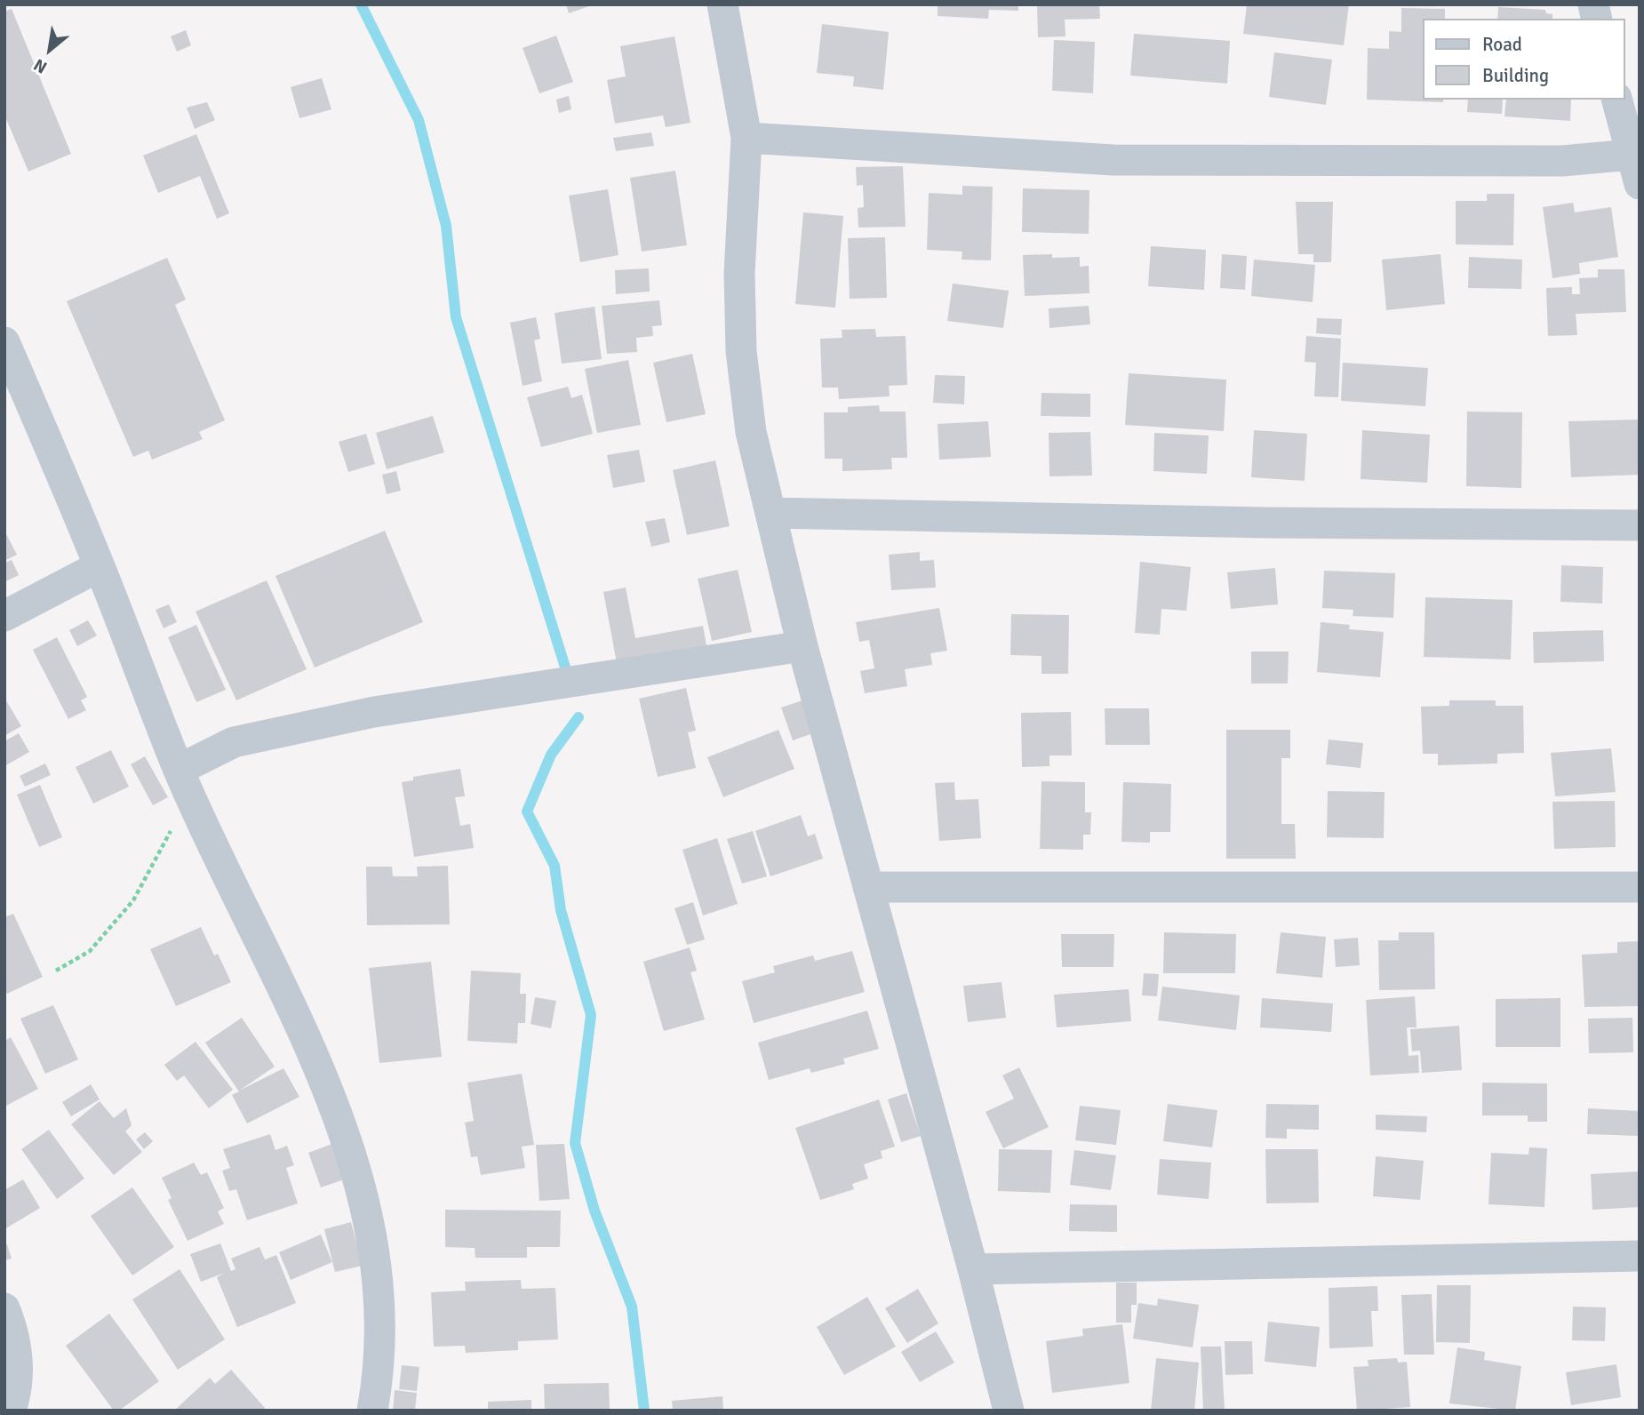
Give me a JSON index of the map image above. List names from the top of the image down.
{
  "legend": ["Road", "Building"],
  "north": "bottom left"
}
